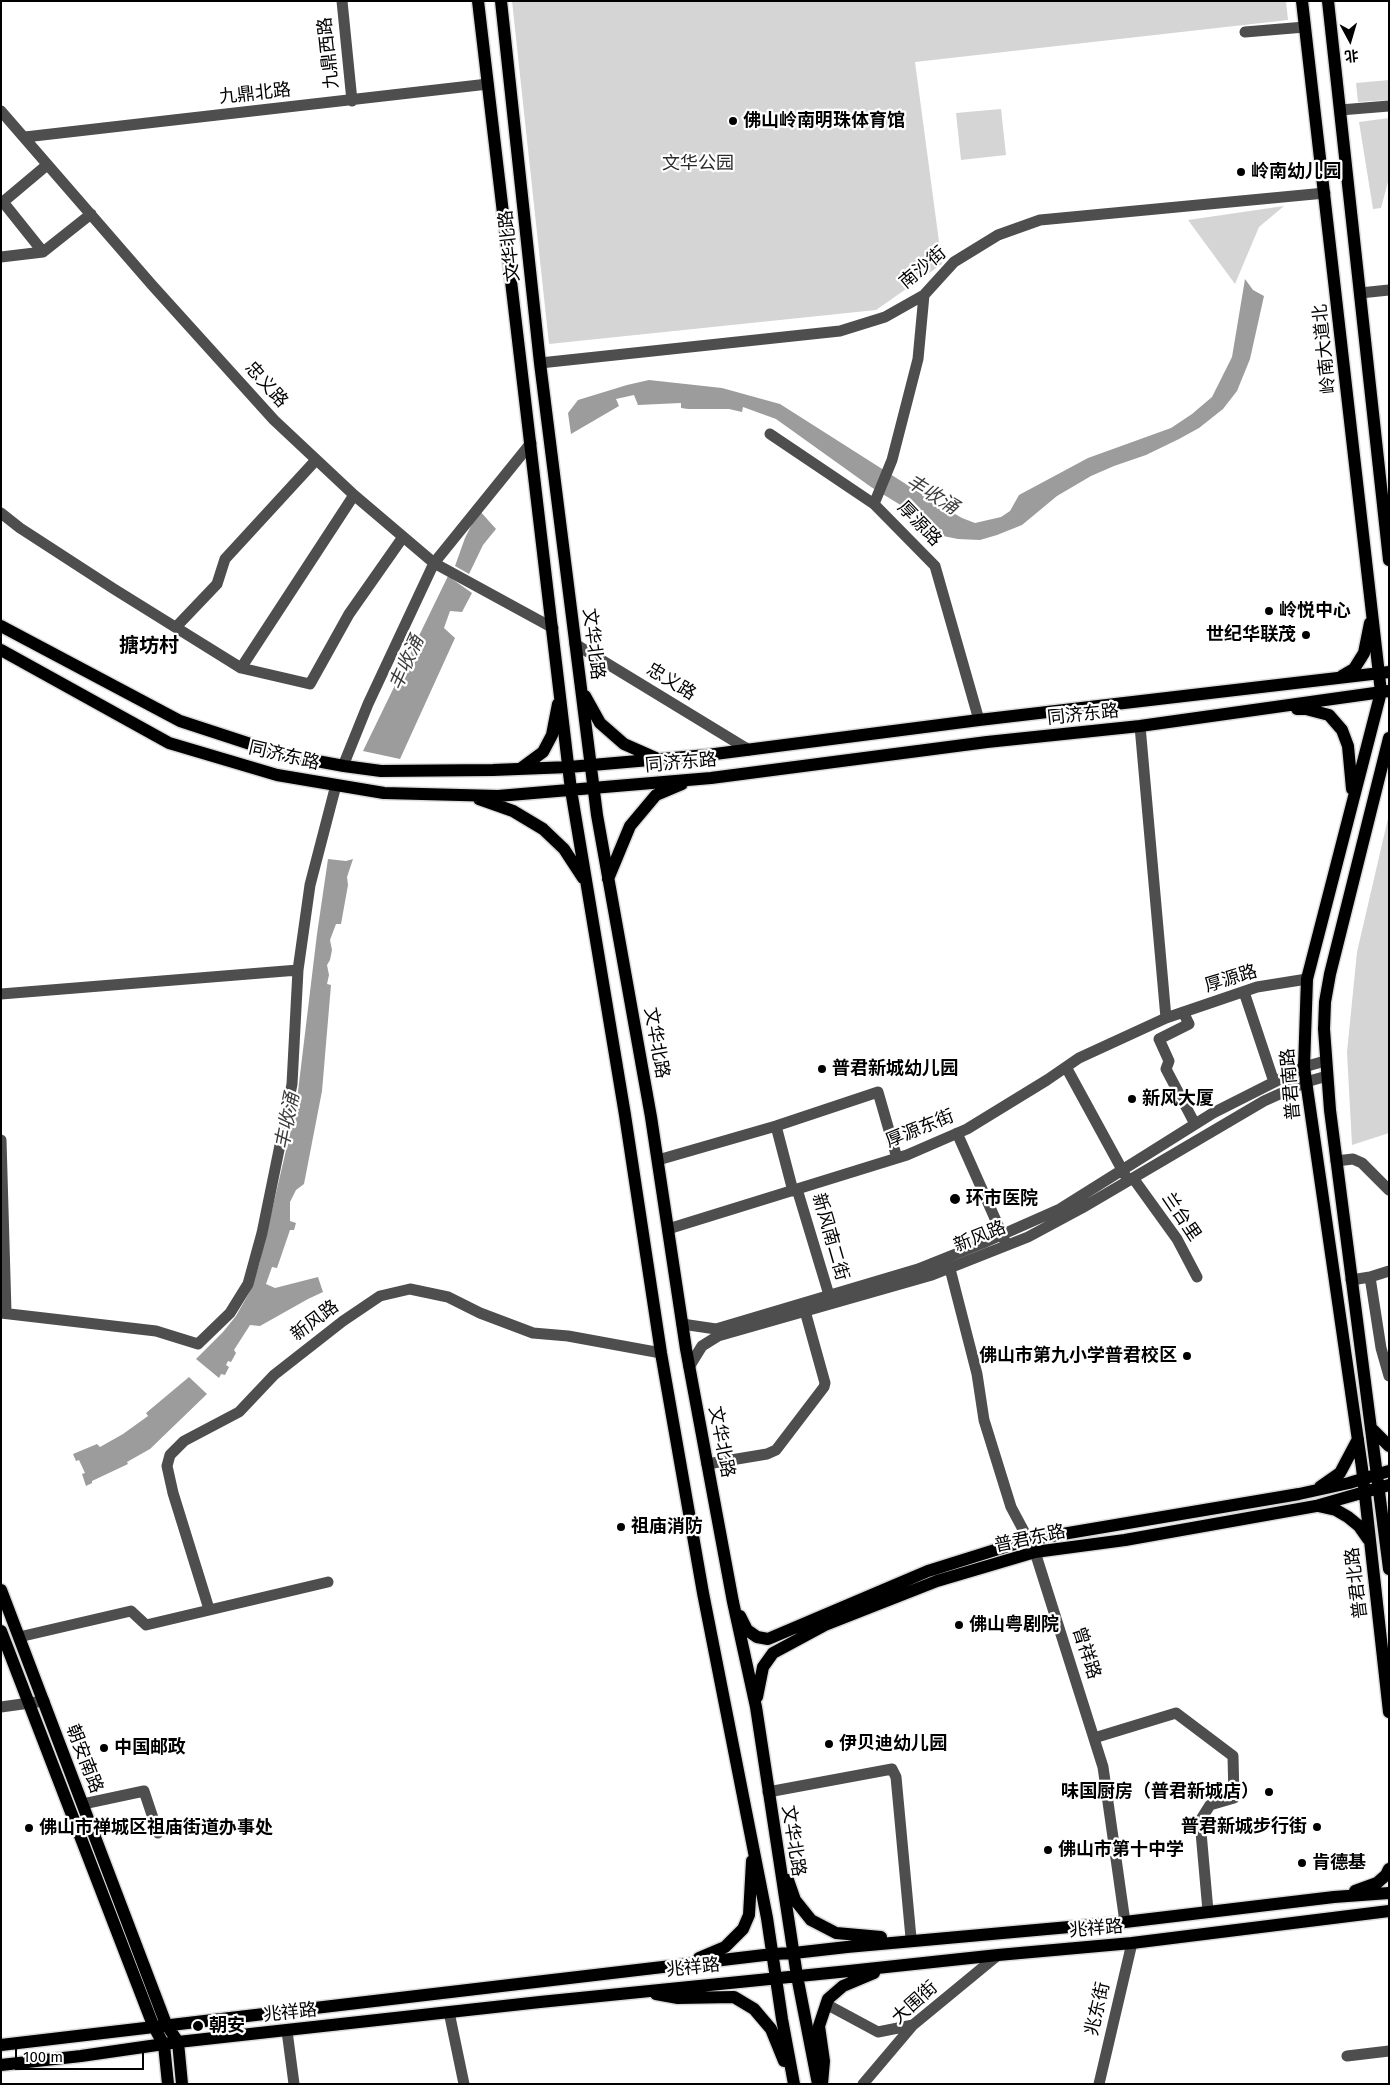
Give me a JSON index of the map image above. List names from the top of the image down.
{
  "streets": {
    "main road": [
      "文华北路",
      "岭南大道北",
      "同济东路",
      "普君南路",
      "普君东路",
      "普君北路",
      "朝安南路",
      "兆祥路"
    ],
    "street": [
      "九鼎西路",
      "九鼎北路",
      "南沙街",
      "忠义路",
      "厚源路",
      "厚源东街",
      "兰台里",
      "新风南二街",
      "新风路",
      "曾祥路",
      "大围街",
      "兆东街"
    ]
  },
  "crossings": [
    ["九鼎西路", "九鼎北路"],
    ["九鼎北路", "文华北路"],
    ["九鼎北路", "忠义路"],
    ["文华北路", "南沙街"],
    ["文华北路", "忠义路"],
    ["文华北路", "同济东路"],
    ["文华北路", "厚源东街"],
    ["文华北路", "新风路"],
    ["文华北路", "兆祥路"],
    ["南沙街", "岭南大道北"],
    ["南沙街", "厚源路"],
    ["岭南大道北", "同济东路"],
    ["岭南大道北", "普君南路"],
    ["忠义路", "同济东路"],
    ["厚源路", "同济东路"],
    ["厚源路", "普君南路"],
    ["厚源路", "厚源东街"],
    ["同济东路", "普君南路"],
    ["普君南路", "新风路"],
    ["普君南路", "普君东路"],
    ["普君南路", "普君北路"],
    ["厚源东街", "兰台里"],
    ["厚源东街", "新风南二街"],
    ["兰台里", "新风路"],
    ["新风南二街", "新风路"],
    ["新风路", "曾祥路"],
    ["普君东路", "普君北路"],
    ["普君东路", "曾祥路"],
    ["曾祥路", "兆祥路"],
    ["朝安南路", "兆祥路"],
    ["兆祥路", "大围街"],
    ["兆祥路", "兆东街"]
  ],
  "districts": ["搪坊村"],
  "water": ["丰收涌"],
  "parks": ["文华公园"],
  "places": [
    "佛山岭南明珠体育馆",
    "岭南幼儿园",
    "岭悦中心",
    "世纪华联茂",
    "普君新城幼儿园",
    "新风大厦",
    "环市医院",
    "佛山市第九小学普君校区",
    "祖庙消防",
    "佛山粤剧院",
    "伊贝迪幼儿园",
    "中国邮政",
    "味国厨房（普君新城店）",
    "普君新城步行街",
    "佛山市禅城区祖庙街道办事处",
    "佛山市第十中学",
    "肯德基",
    "朝安"
  ],
  "scale_bar": "100 m",
  "north": "bottom"
}
